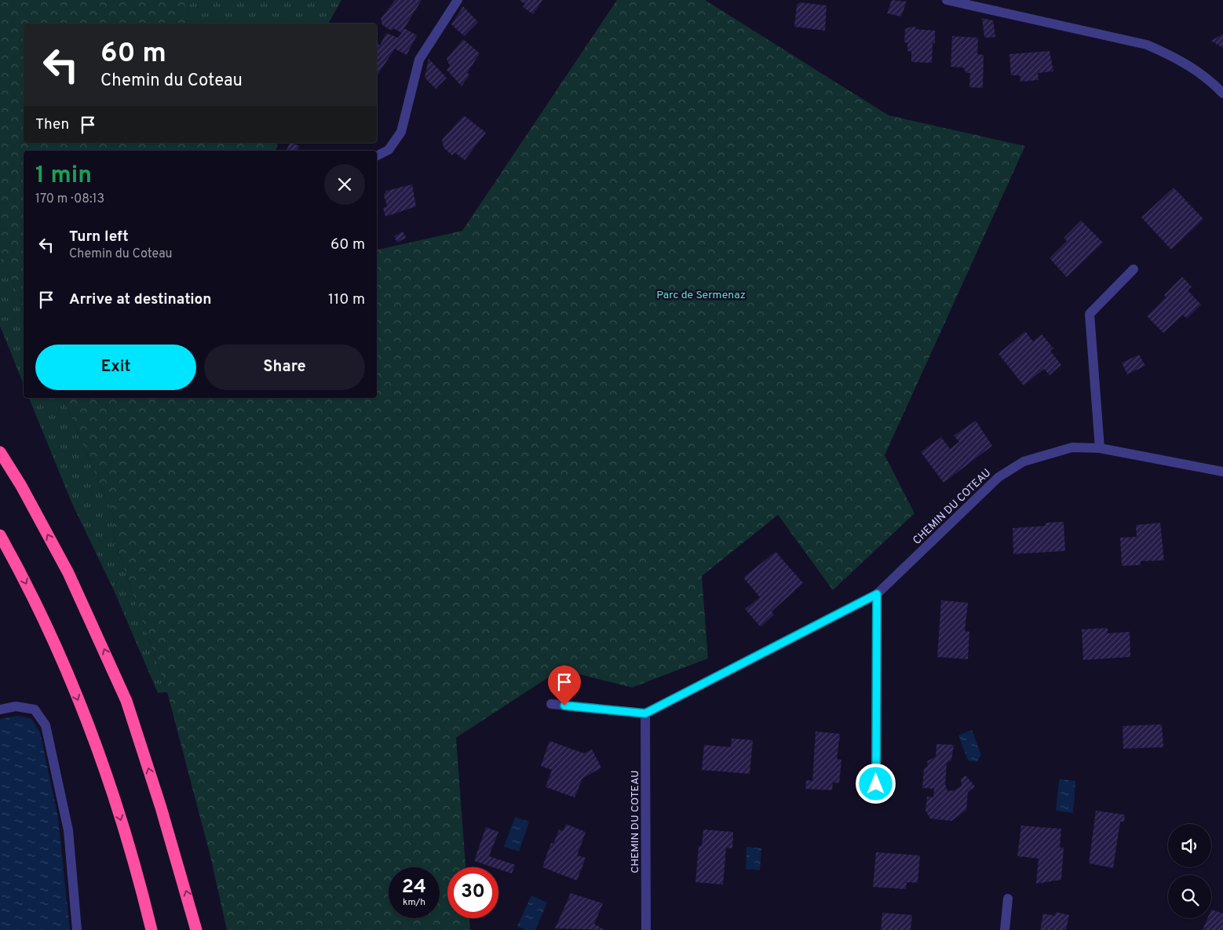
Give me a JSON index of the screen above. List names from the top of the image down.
{
  "streets": {
    "street": ["CHEMIN DU COTEAU"]
  },
  "parks": ["Parc de Sermenaz"],
  "page": {
    "turn": ["60 m", "Chemin du Coteau"],
    "then": "Then",
    "heading": ["1 min", "170 m · 08:13"],
    "list": [
      {
        "name": "Turn left",
        "note": "Chemin du Coteau",
        "value": "60 m"
      },
      {
        "name": "Arrive at destination",
        "value": "110 m"
      }
    ],
    "buttons": ["Exit", "Share"],
    "speed": "24 km/h",
    "limit": "30"
  }
}
